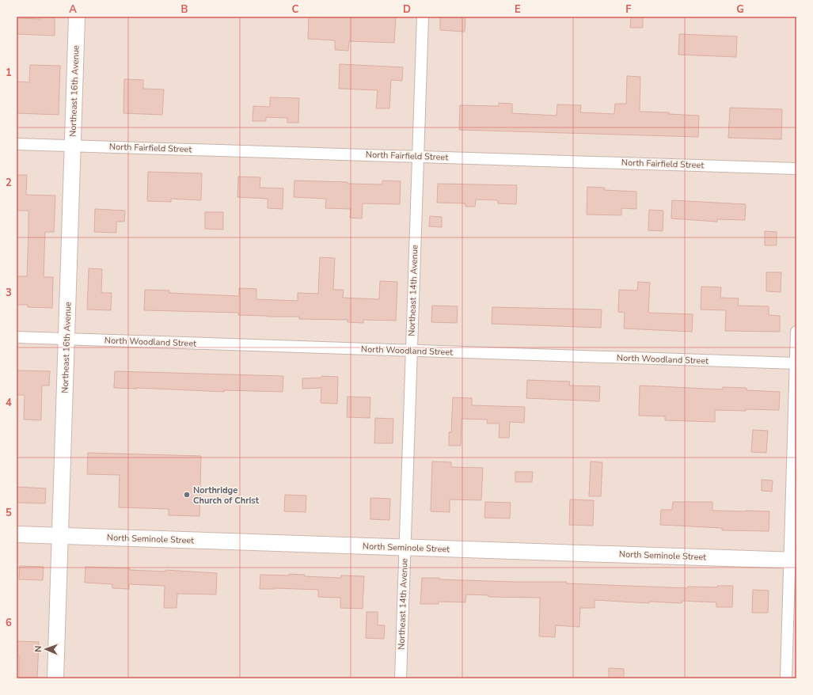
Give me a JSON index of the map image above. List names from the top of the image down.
{
  "streets": {
    "street": [
      "Northeast 16th Avenue",
      "North Fairfield Street",
      "Northeast 14th Avenue",
      "North Woodland Street",
      "North Seminole Street"
    ]
  },
  "crossings": [
    ["Northeast 16th Avenue", "North Fairfield Street"],
    ["Northeast 16th Avenue", "North Woodland Street"],
    ["Northeast 16th Avenue", "North Seminole Street"],
    ["North Fairfield Street", "Northeast 14th Avenue"],
    ["Northeast 14th Avenue", "North Woodland Street"],
    ["Northeast 14th Avenue", "North Seminole Street"]
  ],
  "places": ["Northridge Church of Christ"],
  "north": "left",
  "grid": {
    "columns": [
      "A",
      "B",
      "C",
      "D",
      "E",
      "F",
      "G"
    ],
    "rows": [
      "1",
      "2",
      "3",
      "4",
      "5",
      "6"
    ]
  }
}
